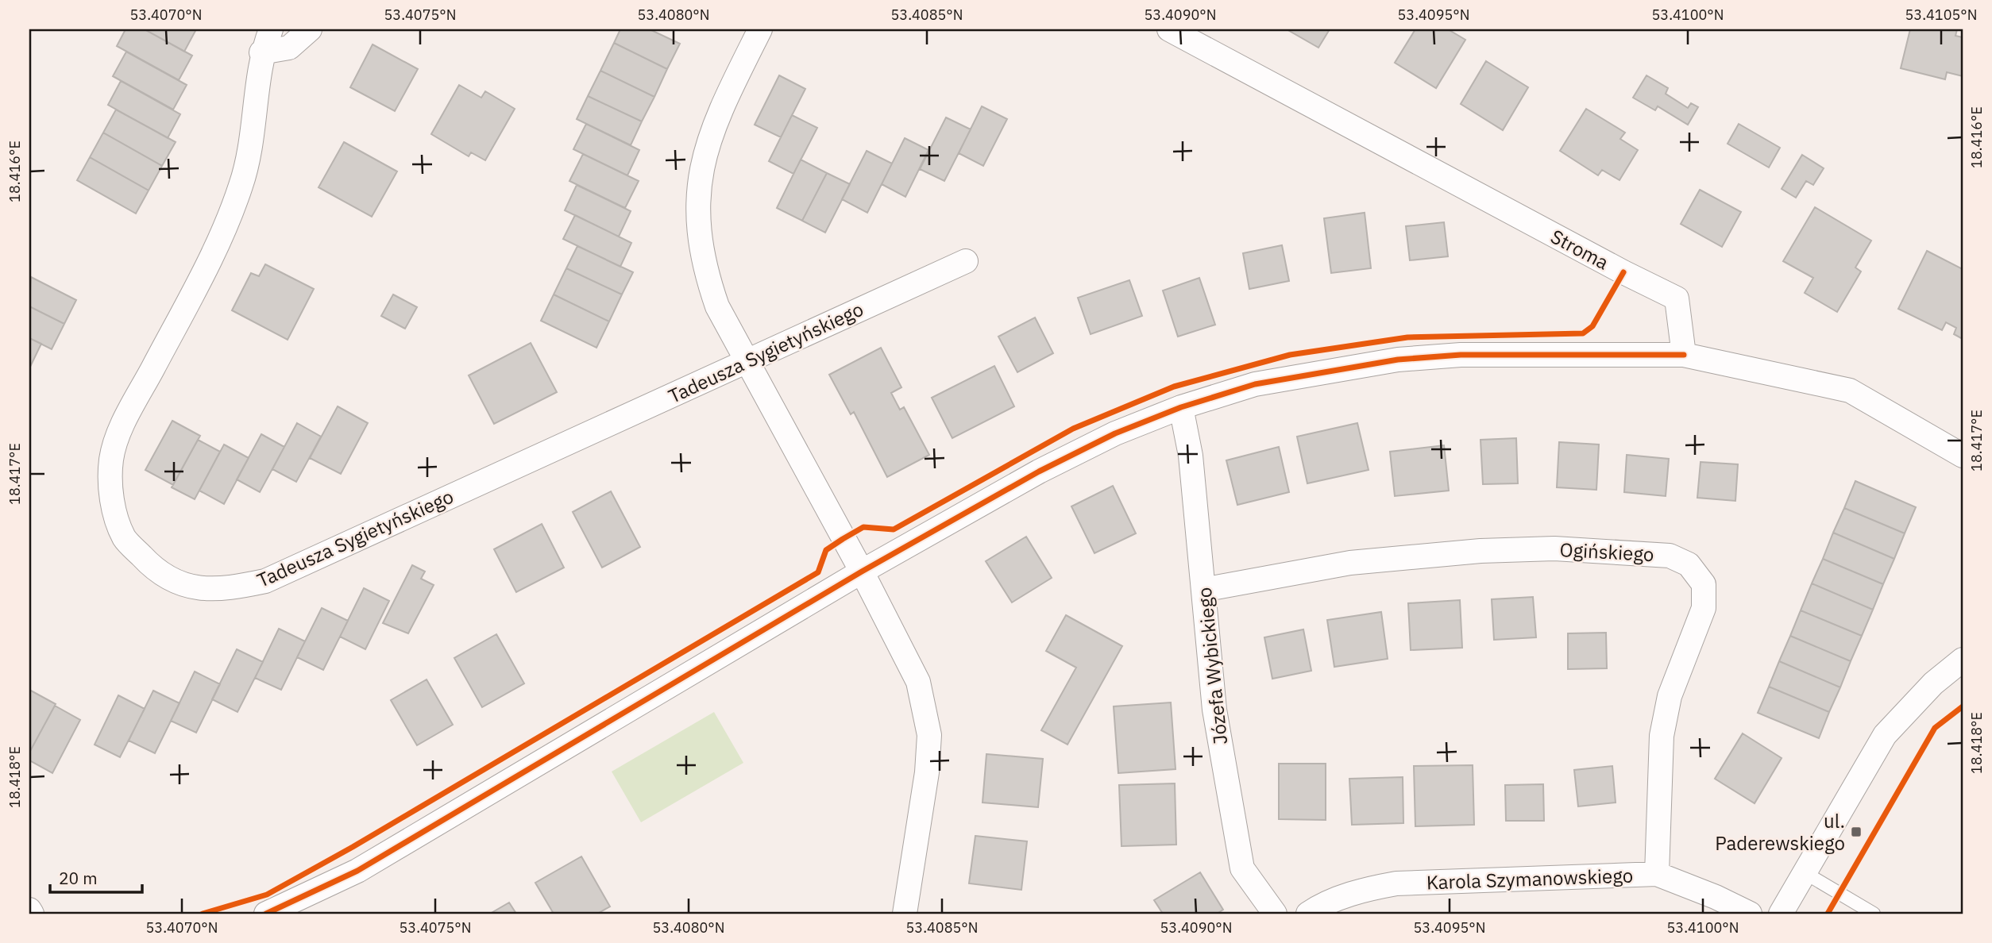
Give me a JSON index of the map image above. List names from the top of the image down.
{
  "streets": {
    "street": [
      "Stroma",
      "Tadeusza Sygietyńskiego",
      "Ogińskiego",
      "Józefa Wybickiego",
      "Karola Szymanowskiego"
    ]
  },
  "crossings": [
    ["Ogińskiego", "Józefa Wybickiego"],
    ["Ogińskiego", "Karola Szymanowskiego"]
  ],
  "places": {
    "transit": ["ul. Paderewskiego"]
  },
  "scale_bar": "20 m",
  "coordinates": [
    "53.4070°N",
    "53.4075°N",
    "53.4080°N",
    "53.4085°N",
    "53.4090°N",
    "53.4095°N",
    "53.4100°N",
    "53.4105°N",
    "18.416°E",
    "18.417°E",
    "18.418°E"
  ]
}
